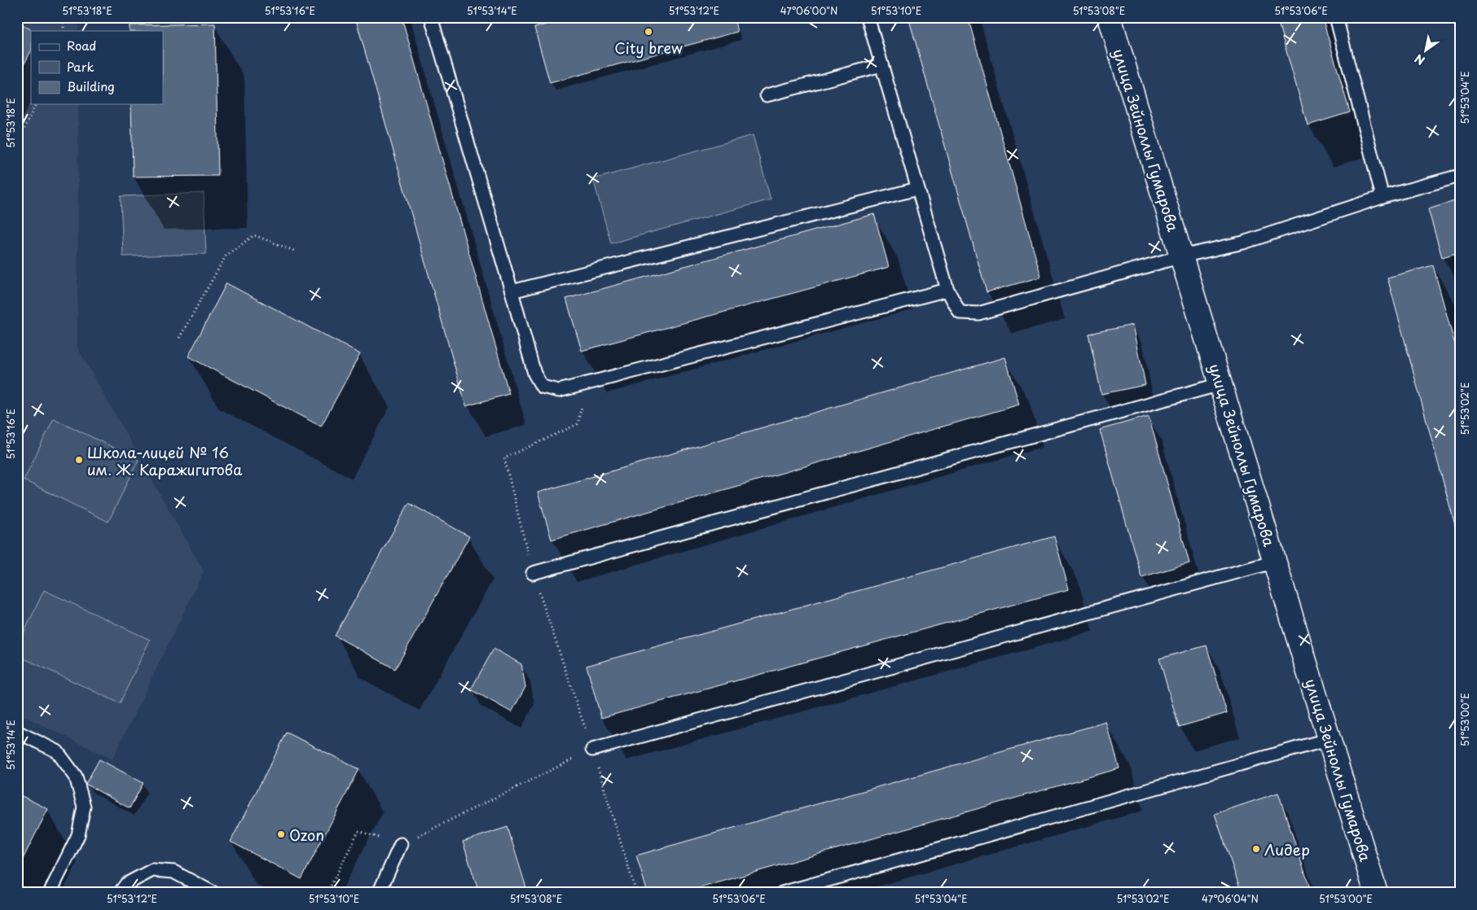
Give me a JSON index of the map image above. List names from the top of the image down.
{
  "streets": {
    "main road": ["улица Зейноллы Гумарова"]
  },
  "places": [
    "City brew",
    "Школа-лицей № 16 им. Ж. Каражигитова",
    "Ozon",
    "Лидер"
  ],
  "legend": ["Road", "Park", "Building"],
  "north": "bottom left",
  "coordinates": [
    "51°53'18\"E",
    "51°53'16\"E",
    "51°53'14\"E",
    "51°53'12\"E",
    "47°06'00\"N",
    "51°53'10\"E",
    "51°53'08\"E",
    "51°53'06\"E",
    "51°53'04\"E",
    "51°53'02\"E",
    "51°53'00\"E",
    "47°06'04\"N"
  ]
}
